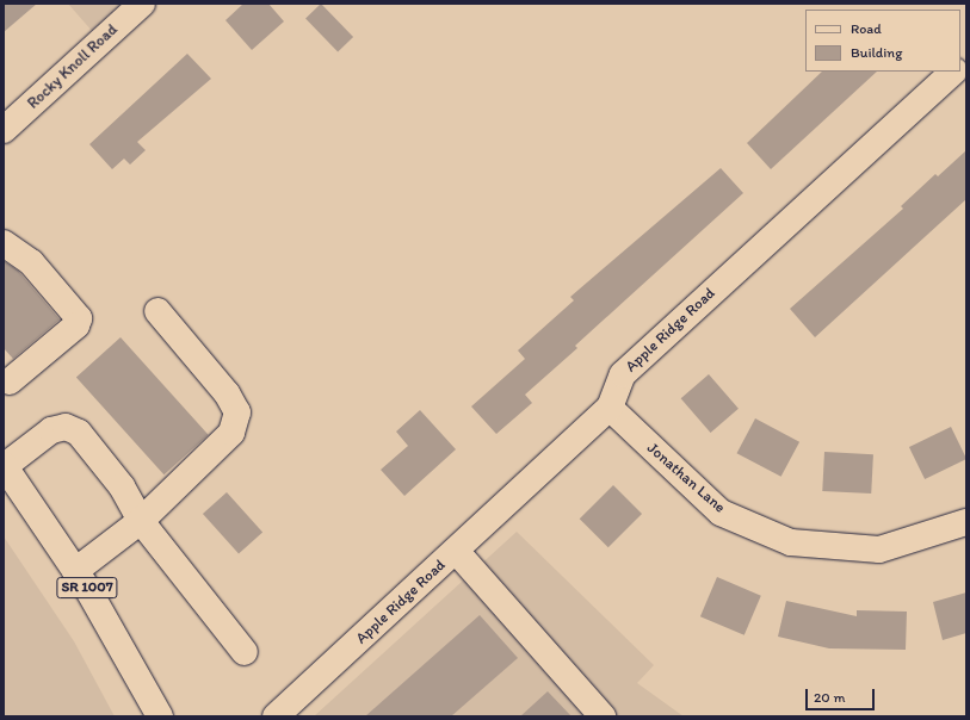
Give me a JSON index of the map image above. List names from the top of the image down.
{
  "streets": {
    "street": [
      "Rocky Knoll Road",
      "Apple Ridge Road",
      "Jonathan Lane",
      "SR 1007"
    ]
  },
  "crossings": [
    ["Apple Ridge Road", "Jonathan Lane"]
  ],
  "legend": ["Road", "Building"],
  "scale_bar": "20 m"
}
